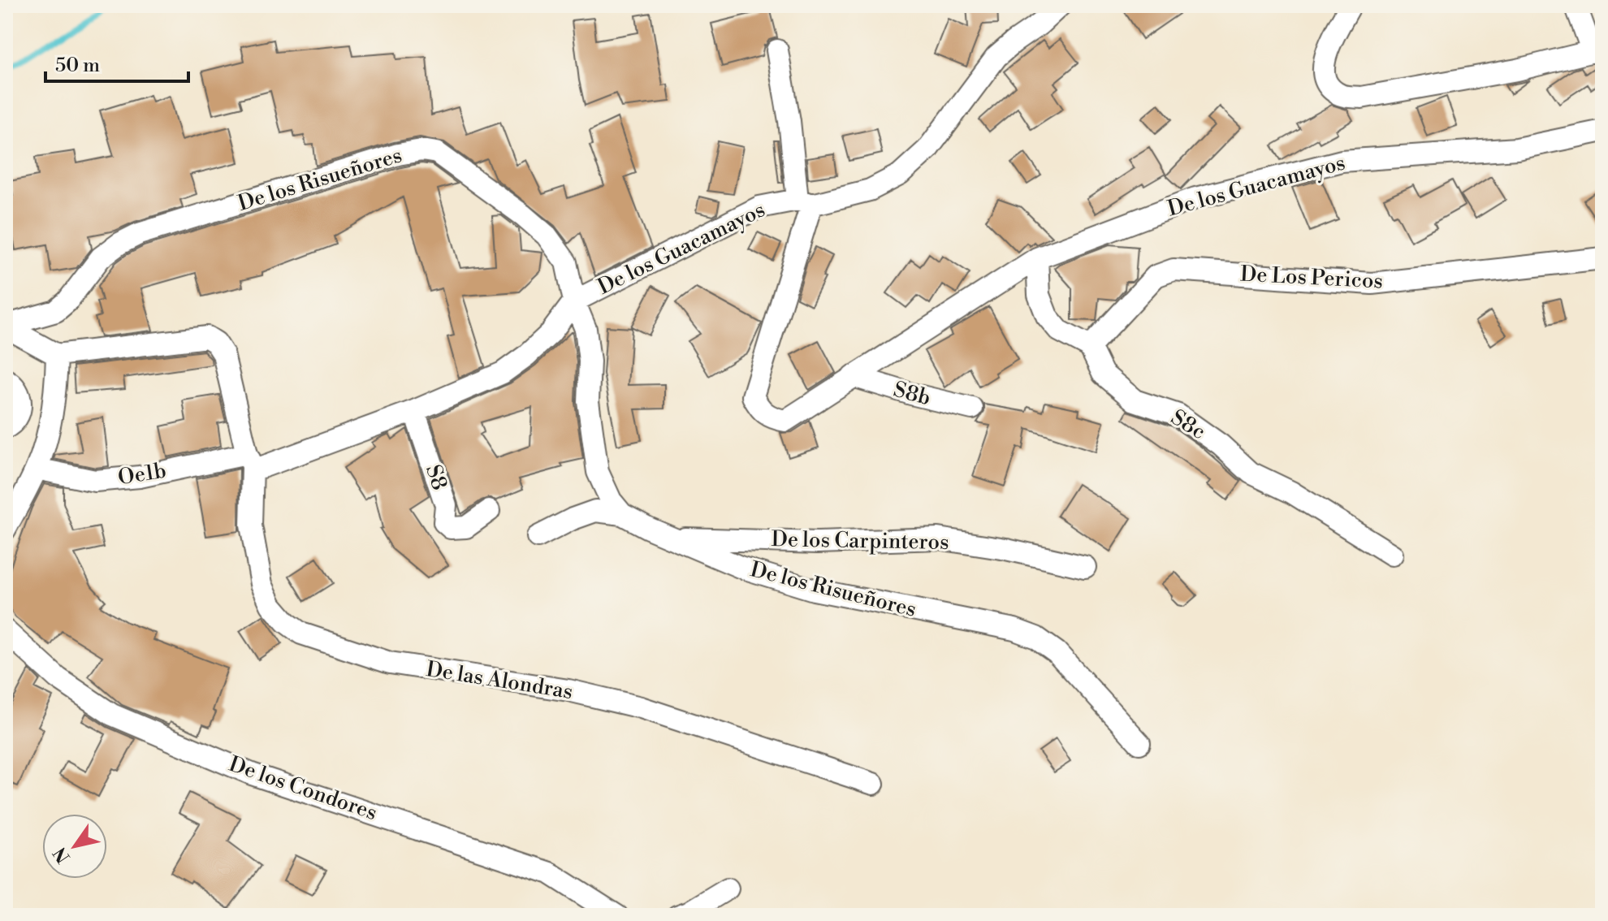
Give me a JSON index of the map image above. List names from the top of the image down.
{
  "streets": {
    "street": [
      "De los Risueñores",
      "De los Guacamayos",
      "De Los Pericos",
      "S8b",
      "S8c",
      "Oe1b",
      "S8",
      "De los Carpinteros",
      "De las Alondras",
      "De los Condores"
    ]
  },
  "crossings": [
    ["De los Risueñores", "De los Guacamayos"],
    ["De los Risueñores", "De los Carpinteros"],
    ["De los Guacamayos", "S8b"],
    ["De los Guacamayos", "Oe1b"],
    ["De los Guacamayos", "S8"],
    ["De los Guacamayos", "De las Alondras"],
    ["De Los Pericos", "S8c"],
    ["Oe1b", "De las Alondras"]
  ],
  "scale_bar": "50 m",
  "north": "bottom left"
}
